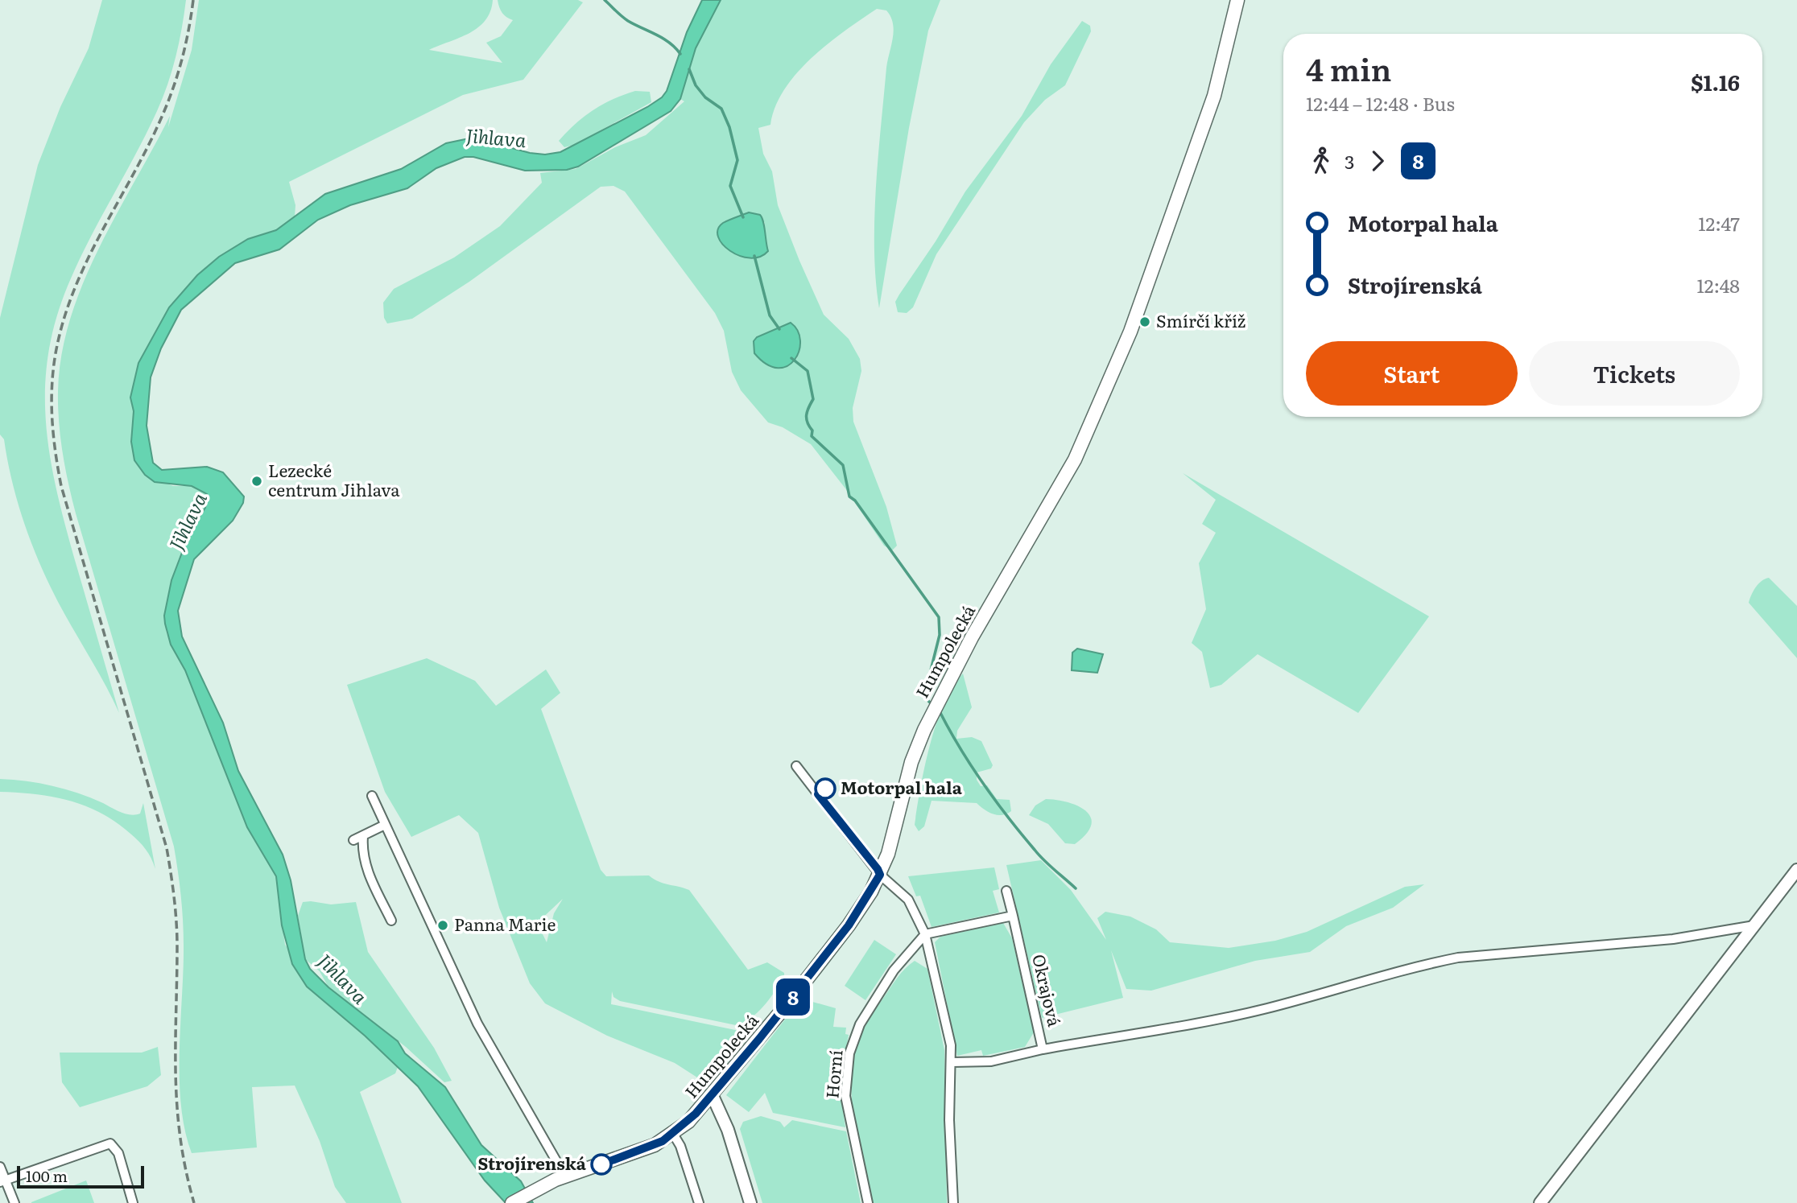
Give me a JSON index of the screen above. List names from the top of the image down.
{
  "streets": {
    "main road": ["Humpolecká"],
    "street": ["Okrajová", "Horní"]
  },
  "water": ["Jihlava"],
  "places": [
    "Smírčí kříž",
    "Lezecké centrum Jihlava",
    "Motorpal hala",
    "Panna Marie",
    "Strojírenská"
  ],
  "lines": ["bus line 8"],
  "scale_bar": "100 m",
  "page": {
    "on_map": "8",
    "heading": ["4 min", "12:44 – 12:48 · Bus", "$1.16"],
    "legs": ["3", "8"],
    "list": [
      {
        "name": "Motorpal hala",
        "value": "12:47"
      },
      {
        "name": "Strojírenská",
        "value": "12:48"
      }
    ],
    "buttons": ["Start", "Tickets"],
    "scale": "100 m"
  }
}
